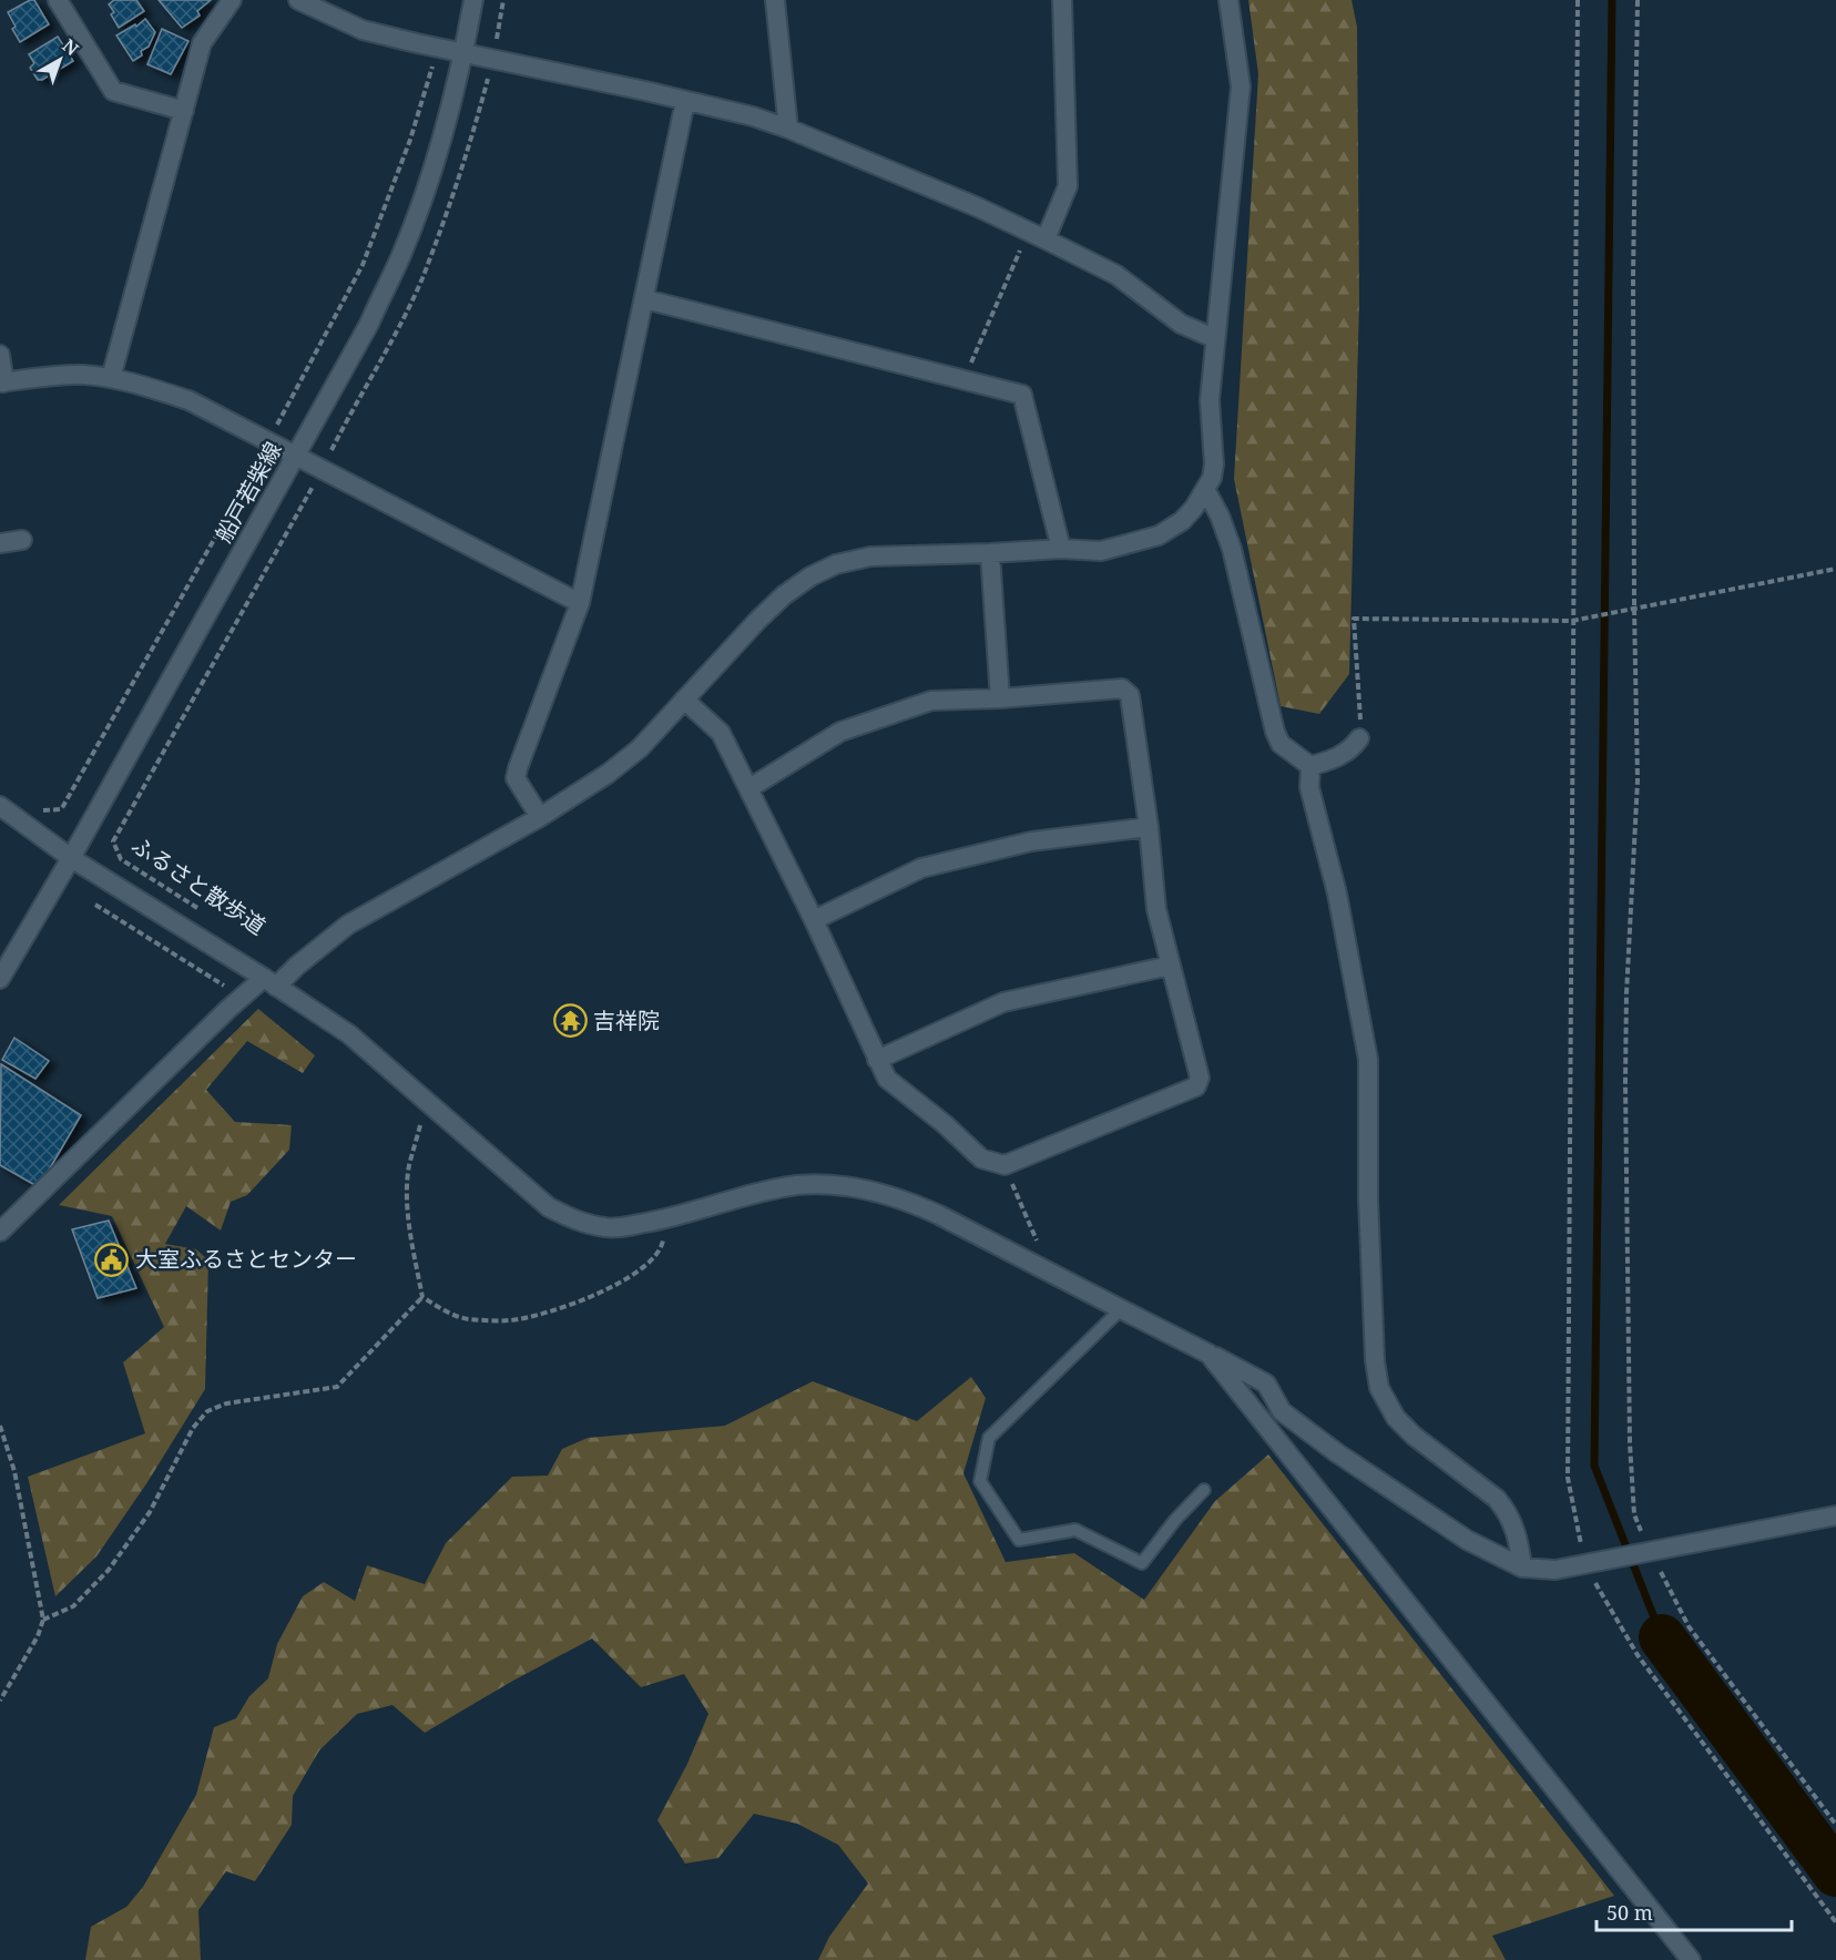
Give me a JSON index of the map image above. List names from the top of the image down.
{
  "streets": {
    "street": ["船戸若柴線"],
    "path": ["ふるさと散歩道"]
  },
  "places": {
    "temple": ["吉祥院"],
    "public building": ["大室ふるさとセンター"]
  },
  "scale_bar": "50 m",
  "north": "top right"
}
